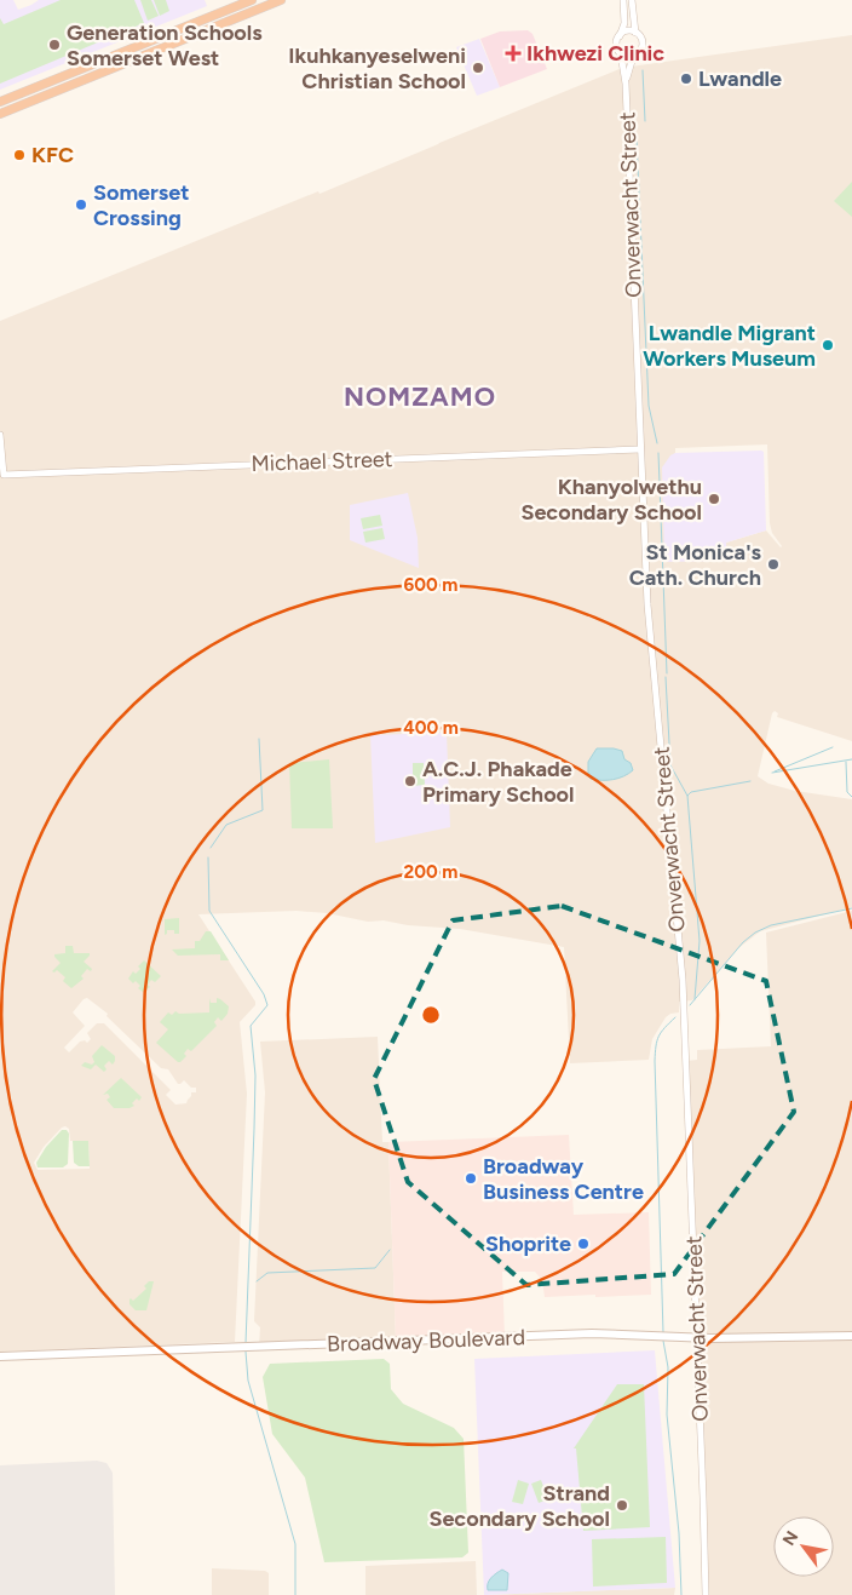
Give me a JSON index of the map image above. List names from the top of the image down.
{
  "streets": {
    "main road": ["Broadway Boulevard"],
    "street": ["Onverwacht Street", "Michael Street"]
  },
  "crossings": [
    ["Onverwacht Street", "Michael Street"],
    ["Onverwacht Street", "Broadway Boulevard"]
  ],
  "districts": ["NOMZAMO"],
  "places": {
    "other": [
      "Generation Schools Somerset West",
      "Ikuhkanyeselweni Christian School",
      "Lwandle",
      "KFC",
      "Somerset Crossing",
      "Lwandle Migrant Workers Museum",
      "Khanyolwethu Secondary School",
      "St Monica's Cath. Church",
      "A.C.J. Phakade Primary School",
      "Broadway Business Centre",
      "Shoprite",
      "Strand Secondary School"
    ],
    "health": ["Ikhwezi Clinic"]
  },
  "north": "top left",
  "rings": ["600 m", "400 m", "200 m"]
}
